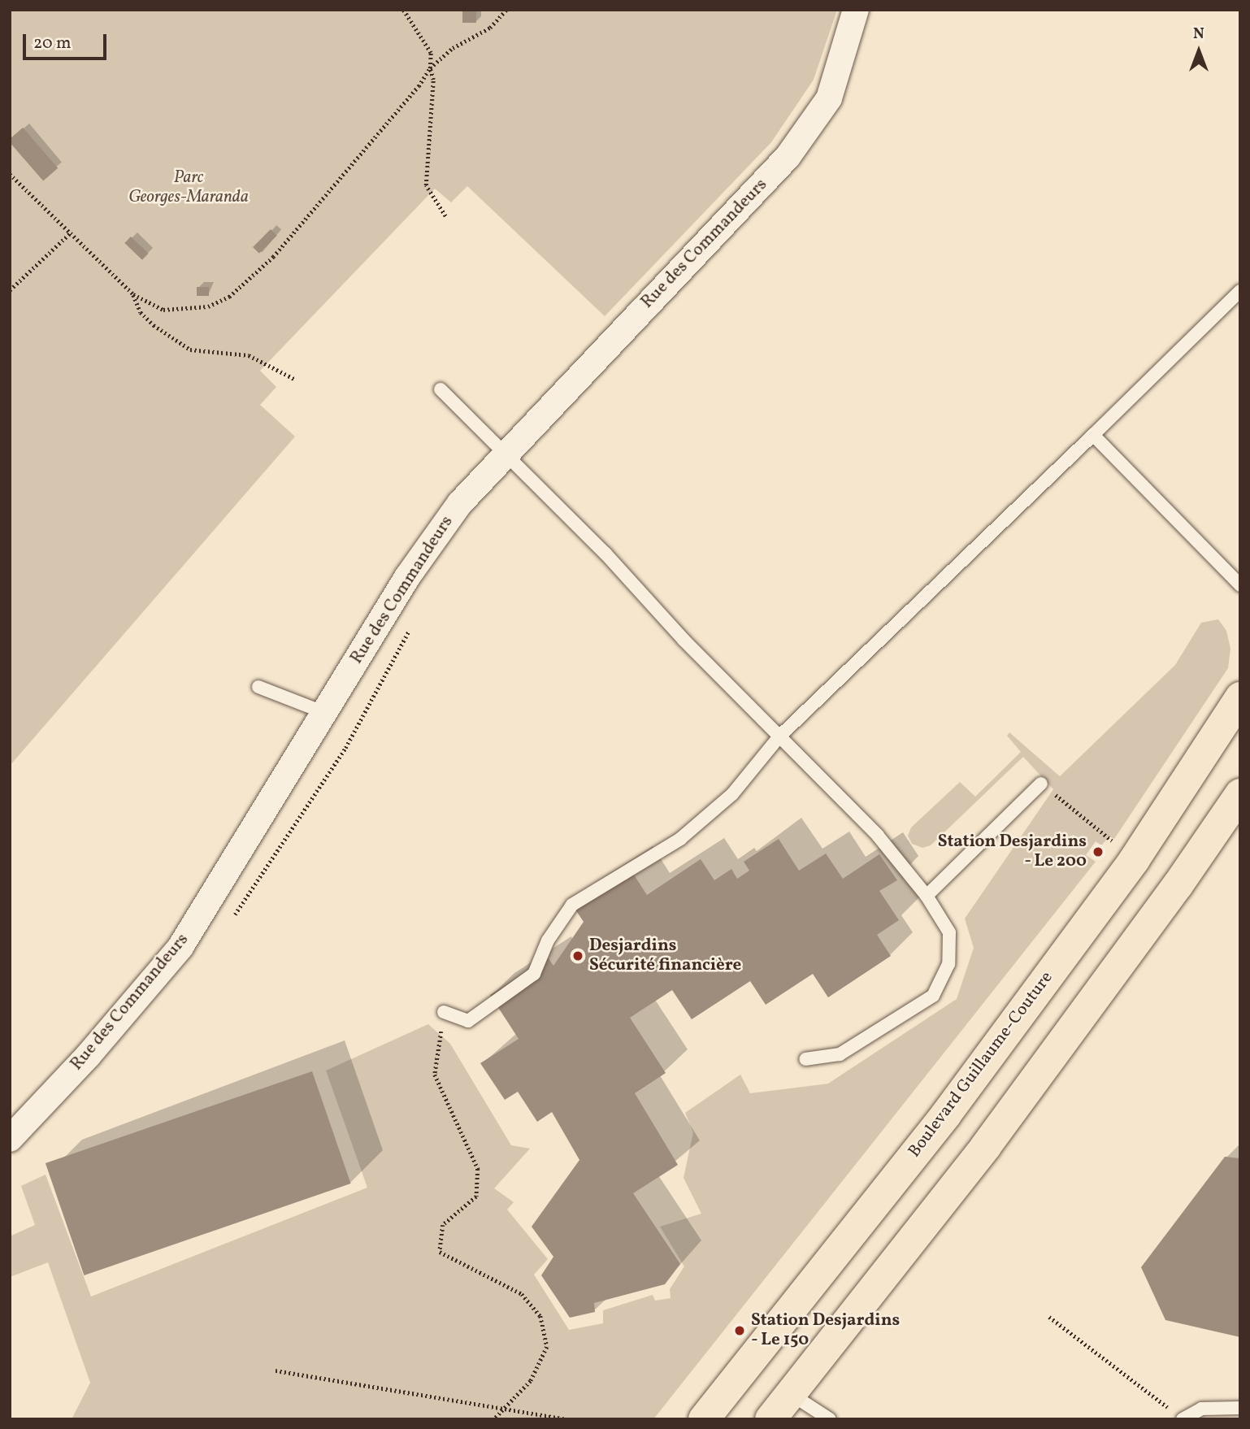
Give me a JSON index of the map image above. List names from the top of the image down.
{
  "streets": {
    "main road": ["Boulevard Guillaume-Couture"],
    "street": ["Rue des Commandeurs"]
  },
  "parks": ["Parc Georges-Maranda"],
  "places": ["Station Desjardins - Le 200", "Desjardins Sécurité financière", "Station Desjardins - Le 150"],
  "scale_bar": "20 m",
  "north": "top"
}
